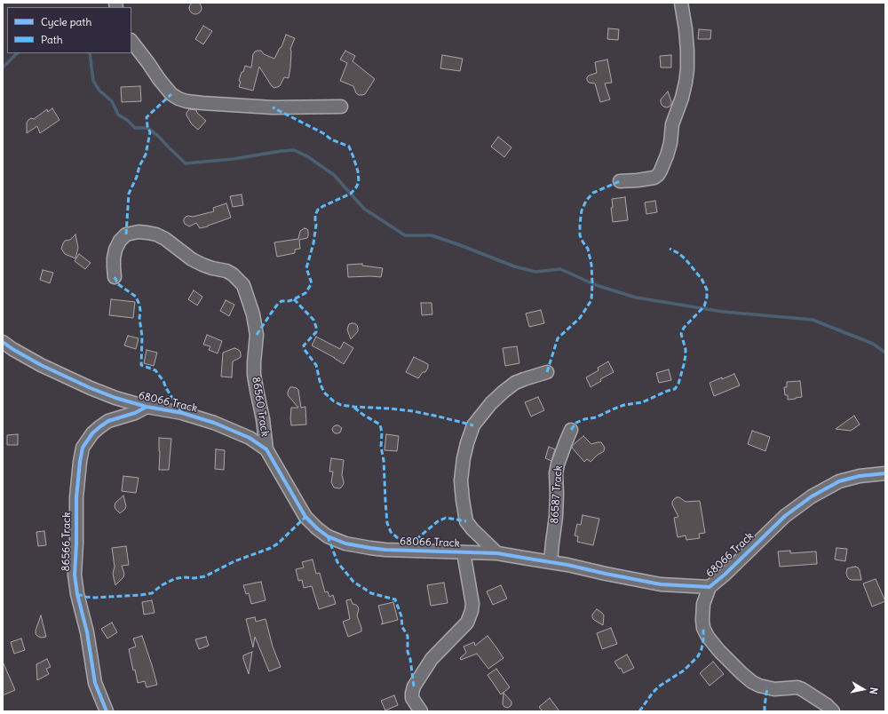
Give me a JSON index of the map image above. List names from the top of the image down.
{
  "streets": {
    "street": [
      "68066 Track",
      "86560 Track",
      "86587 Track",
      "86566 Track"
    ]
  },
  "crossings": [
    ["68066 Track", "86560 Track"],
    ["68066 Track", "86587 Track"],
    ["68066 Track", "86566 Track"]
  ],
  "legend": ["Cycle path", "Path"],
  "north": "right"
}
